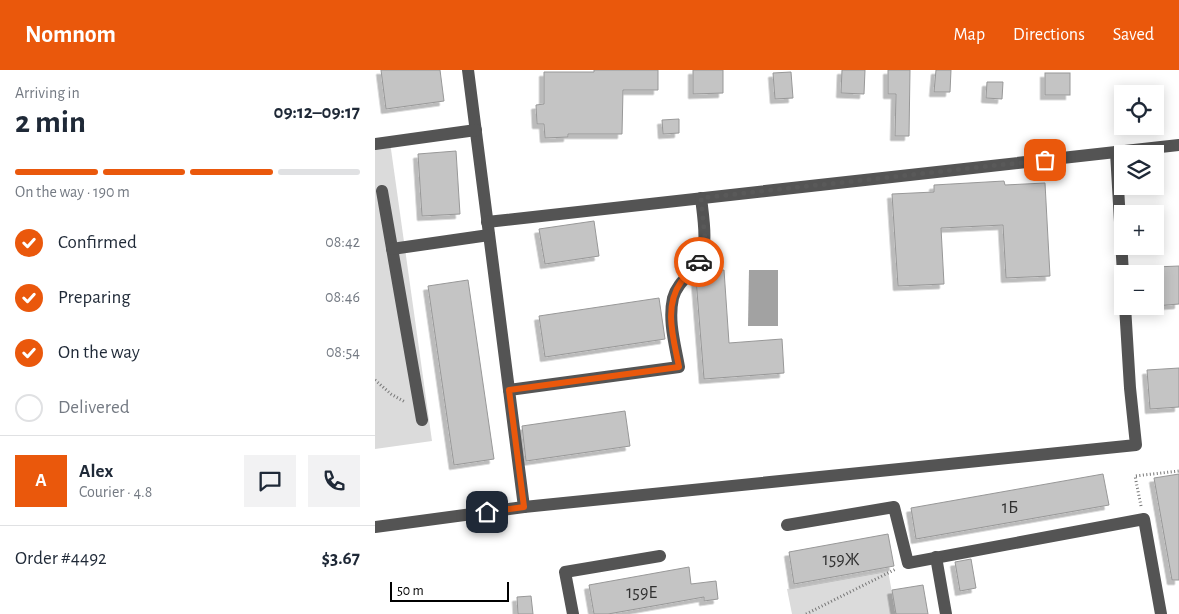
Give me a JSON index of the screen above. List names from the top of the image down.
{
  "house_numbers": ["1Б", "159Ж", "159Е"],
  "scale_bar": "50 m",
  "page": {
    "header": "Nomnom",
    "nav": ["Map", "Directions", "Saved"],
    "heading": ["2 min", "Arriving in", "09:12–09:17"],
    "panel": [
      "Alex",
      "Courier · 4.8",
      "Order #4492",
      "$3.67"
    ],
    "map_buttons": ["+", "−"],
    "bar": "On the way · 190 m",
    "list": [
      ["Confirmed", "08:42"],
      ["Preparing", "08:46"],
      ["On the way", "08:54"],
      "Delivered"
    ],
    "round": "A",
    "scale": "50 m"
  }
}
